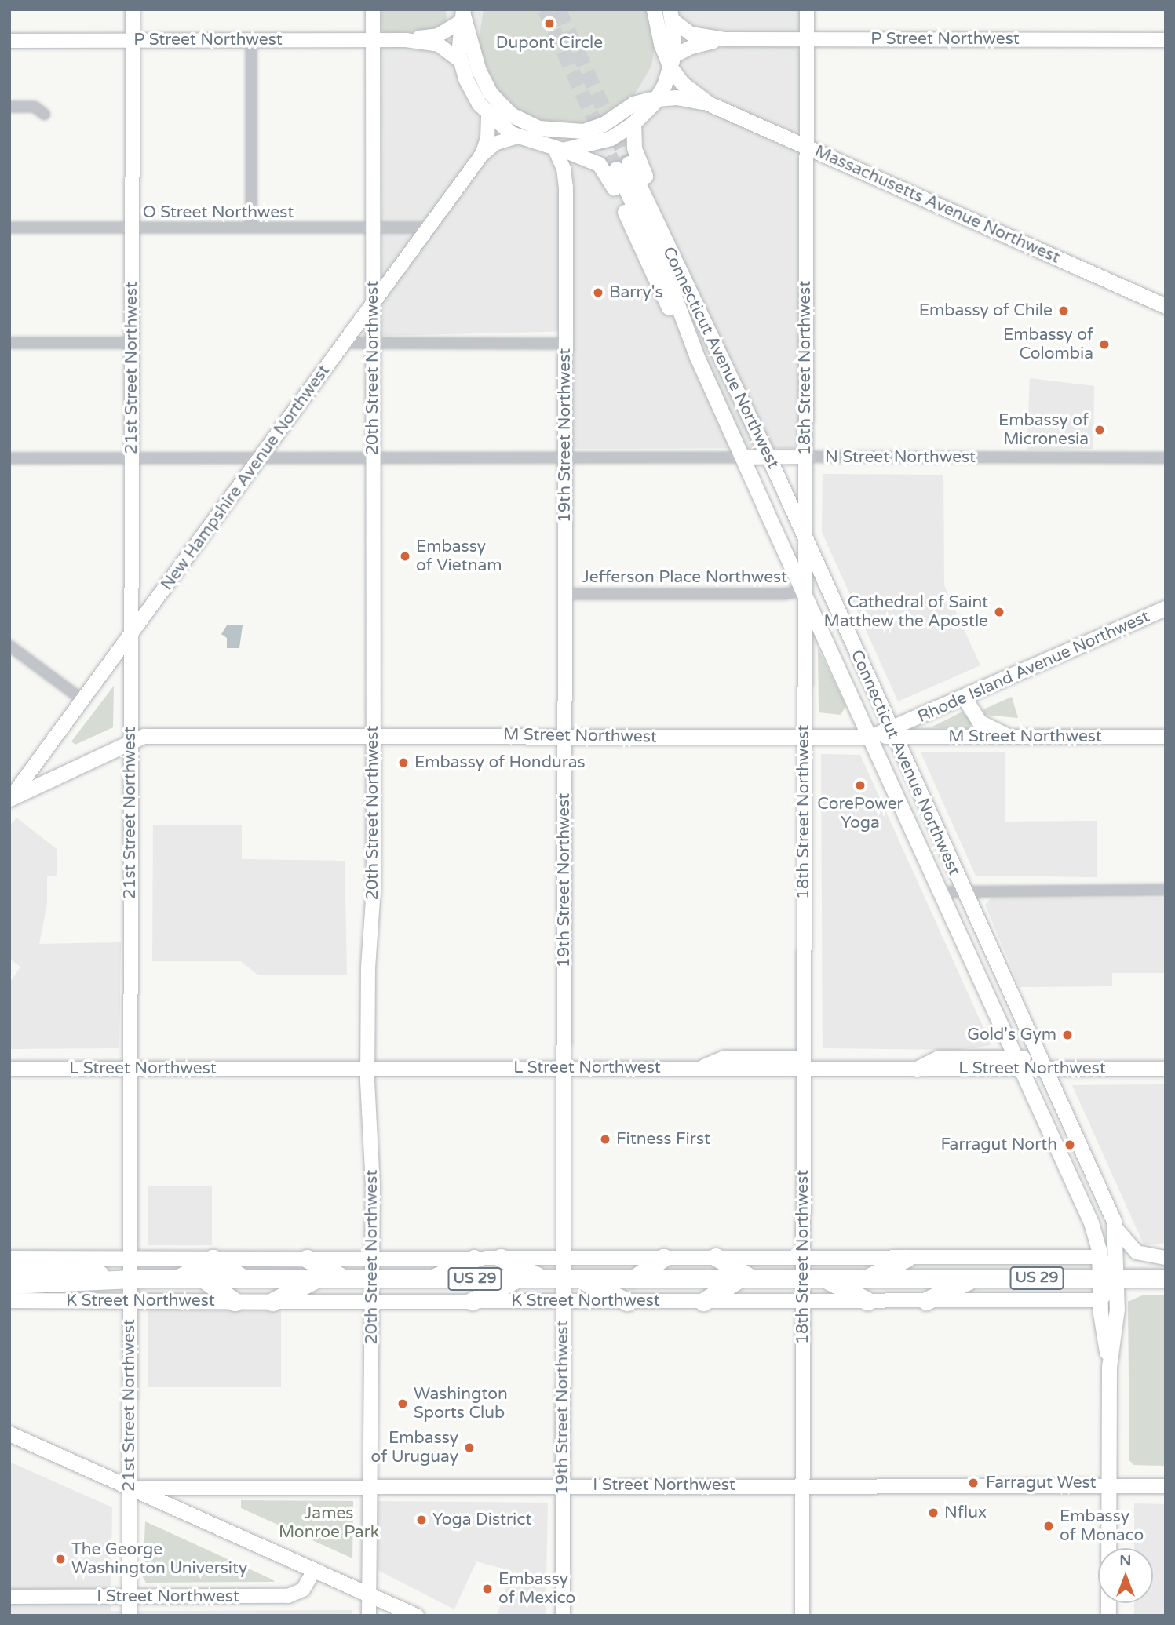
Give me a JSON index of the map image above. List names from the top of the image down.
{
  "streets": {
    "highway": ["US 29", "K Street Northwest"],
    "main road": [
      "P Street Northwest",
      "Massachusetts Avenue Northwest",
      "Connecticut Avenue Northwest",
      "21st Street Northwest",
      "20th Street Northwest",
      "18th Street Northwest",
      "19th Street Northwest",
      "N Street Northwest",
      "New Hampshire Avenue Northwest",
      "Rhode Island Avenue Northwest",
      "M Street Northwest",
      "L Street Northwest",
      "I Street Northwest"
    ],
    "street": ["O Street Northwest", "Jefferson Place Northwest"]
  },
  "crossings": [
    ["P Street Northwest", "Massachusetts Avenue Northwest"],
    ["P Street Northwest", "21st Street Northwest"],
    ["P Street Northwest", "20th Street Northwest"],
    ["P Street Northwest", "18th Street Northwest"],
    ["Massachusetts Avenue Northwest", "18th Street Northwest"],
    ["O Street Northwest", "21st Street Northwest"],
    ["O Street Northwest", "20th Street Northwest"],
    ["O Street Northwest", "New Hampshire Avenue Northwest"],
    ["Connecticut Avenue Northwest", "18th Street Northwest"],
    ["Connecticut Avenue Northwest", "N Street Northwest"],
    ["Connecticut Avenue Northwest", "Jefferson Place Northwest"],
    ["Connecticut Avenue Northwest", "Rhode Island Avenue Northwest"],
    ["Connecticut Avenue Northwest", "M Street Northwest"],
    ["Connecticut Avenue Northwest", "L Street Northwest"],
    ["Connecticut Avenue Northwest", "K Street Northwest"],
    ["21st Street Northwest", "N Street Northwest"],
    ["21st Street Northwest", "New Hampshire Avenue Northwest"],
    ["21st Street Northwest", "M Street Northwest"],
    ["21st Street Northwest", "L Street Northwest"],
    ["21st Street Northwest", "K Street Northwest"],
    ["21st Street Northwest", "I Street Northwest"],
    ["20th Street Northwest", "N Street Northwest"],
    ["20th Street Northwest", "New Hampshire Avenue Northwest"],
    ["20th Street Northwest", "M Street Northwest"],
    ["20th Street Northwest", "L Street Northwest"],
    ["20th Street Northwest", "K Street Northwest"],
    ["20th Street Northwest", "I Street Northwest"],
    ["18th Street Northwest", "N Street Northwest"],
    ["18th Street Northwest", "Jefferson Place Northwest"],
    ["18th Street Northwest", "M Street Northwest"],
    ["18th Street Northwest", "L Street Northwest"],
    ["18th Street Northwest", "K Street Northwest"],
    ["18th Street Northwest", "I Street Northwest"],
    ["19th Street Northwest", "N Street Northwest"],
    ["19th Street Northwest", "Jefferson Place Northwest"],
    ["19th Street Northwest", "M Street Northwest"],
    ["19th Street Northwest", "L Street Northwest"],
    ["19th Street Northwest", "K Street Northwest"],
    ["19th Street Northwest", "I Street Northwest"],
    ["N Street Northwest", "New Hampshire Avenue Northwest"],
    ["New Hampshire Avenue Northwest", "M Street Northwest"],
    ["Rhode Island Avenue Northwest", "M Street Northwest"]
  ],
  "parks": ["James Monroe Park"],
  "places": [
    "Dupont Circle",
    "Barry's",
    "Embassy of Chile",
    "Embassy of Colombia",
    "Embassy of Micronesia",
    "Embassy of Vietnam",
    "Cathedral of Saint Matthew the Apostle",
    "Embassy of Honduras",
    "CorePower Yoga",
    "Gold's Gym",
    "Fitness First",
    "Farragut North",
    "Washington Sports Club",
    "Embassy of Uruguay",
    "Farragut West",
    "Nflux",
    "Yoga District",
    "Embassy of Monaco",
    "The George Washington University",
    "Embassy of Mexico"
  ],
  "north": "top"
}
